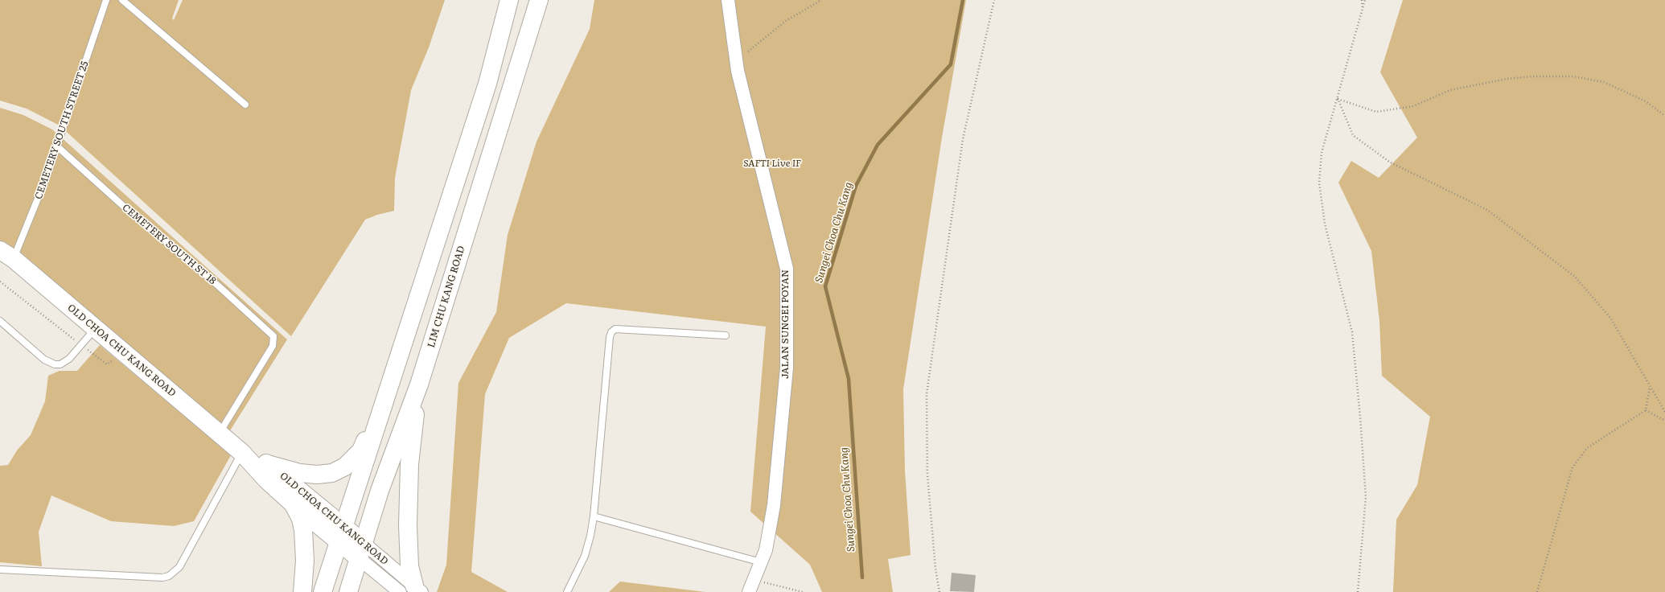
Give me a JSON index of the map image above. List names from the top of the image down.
{
  "streets": {
    "main road": ["LIM CHU KANG ROAD", "OLD CHOA CHU KANG ROAD"],
    "street": ["JALAN SUNGEI POYAN"],
    "lane": ["CEMETERY SOUTH STREET 25", "CEMETERY SOUTH ST 18"]
  },
  "crossings": [
    ["CEMETERY SOUTH STREET 25", "CEMETERY SOUTH ST 18"],
    ["CEMETERY SOUTH STREET 25", "OLD CHOA CHU KANG ROAD"],
    ["CEMETERY SOUTH ST 18", "OLD CHOA CHU KANG ROAD"],
    ["LIM CHU KANG ROAD", "OLD CHOA CHU KANG ROAD"]
  ],
  "water": ["Sungei Choa Chu Kang"],
  "parks": ["SAFTI Live IF"]
}
